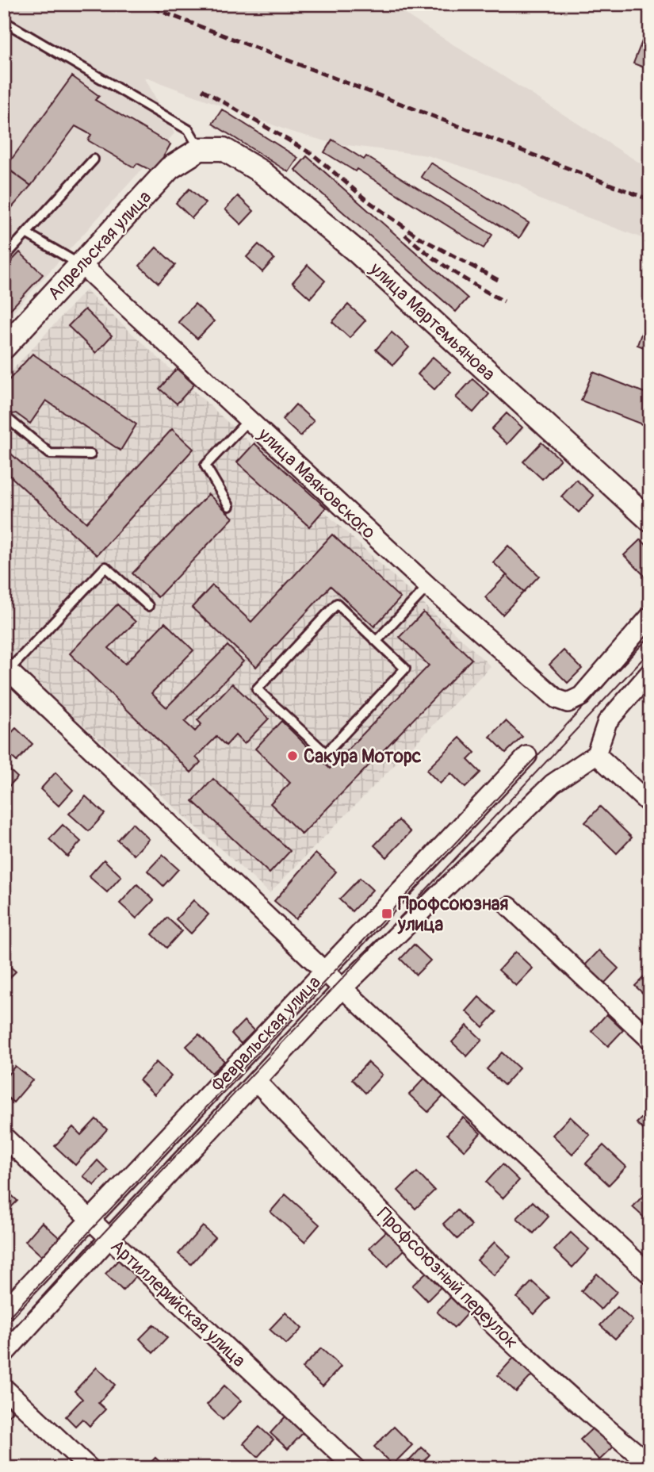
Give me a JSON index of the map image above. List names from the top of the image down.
{
  "streets": {
    "street": [
      "Апрельская улица",
      "улица Мартемьянова",
      "улица Маяковского",
      "Февральская улица",
      "Профсоюзный переулок",
      "Артиллерийская улица"
    ]
  },
  "crossings": [
    ["Апрельская улица", "улица Мартемьянова"],
    ["Апрельская улица", "улица Маяковского"],
    ["Февральская улица", "Артиллерийская улица"]
  ],
  "places": {
    "other": ["Сакура Моторс"],
    "transit": ["Профсоюзная улица"]
  }
}
